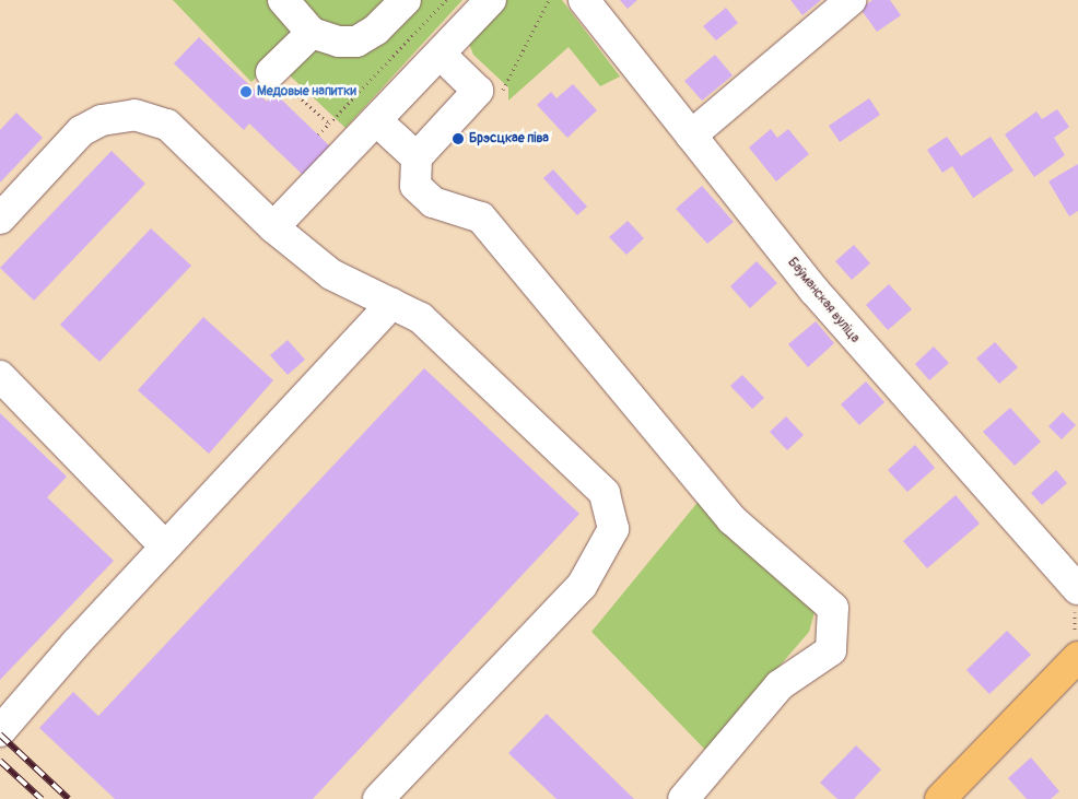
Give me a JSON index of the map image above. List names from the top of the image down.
{
  "streets": {
    "street": ["Баўманская вуліца"]
  },
  "places": ["Медовые напитки", "Брэсцкае піва"]
}
